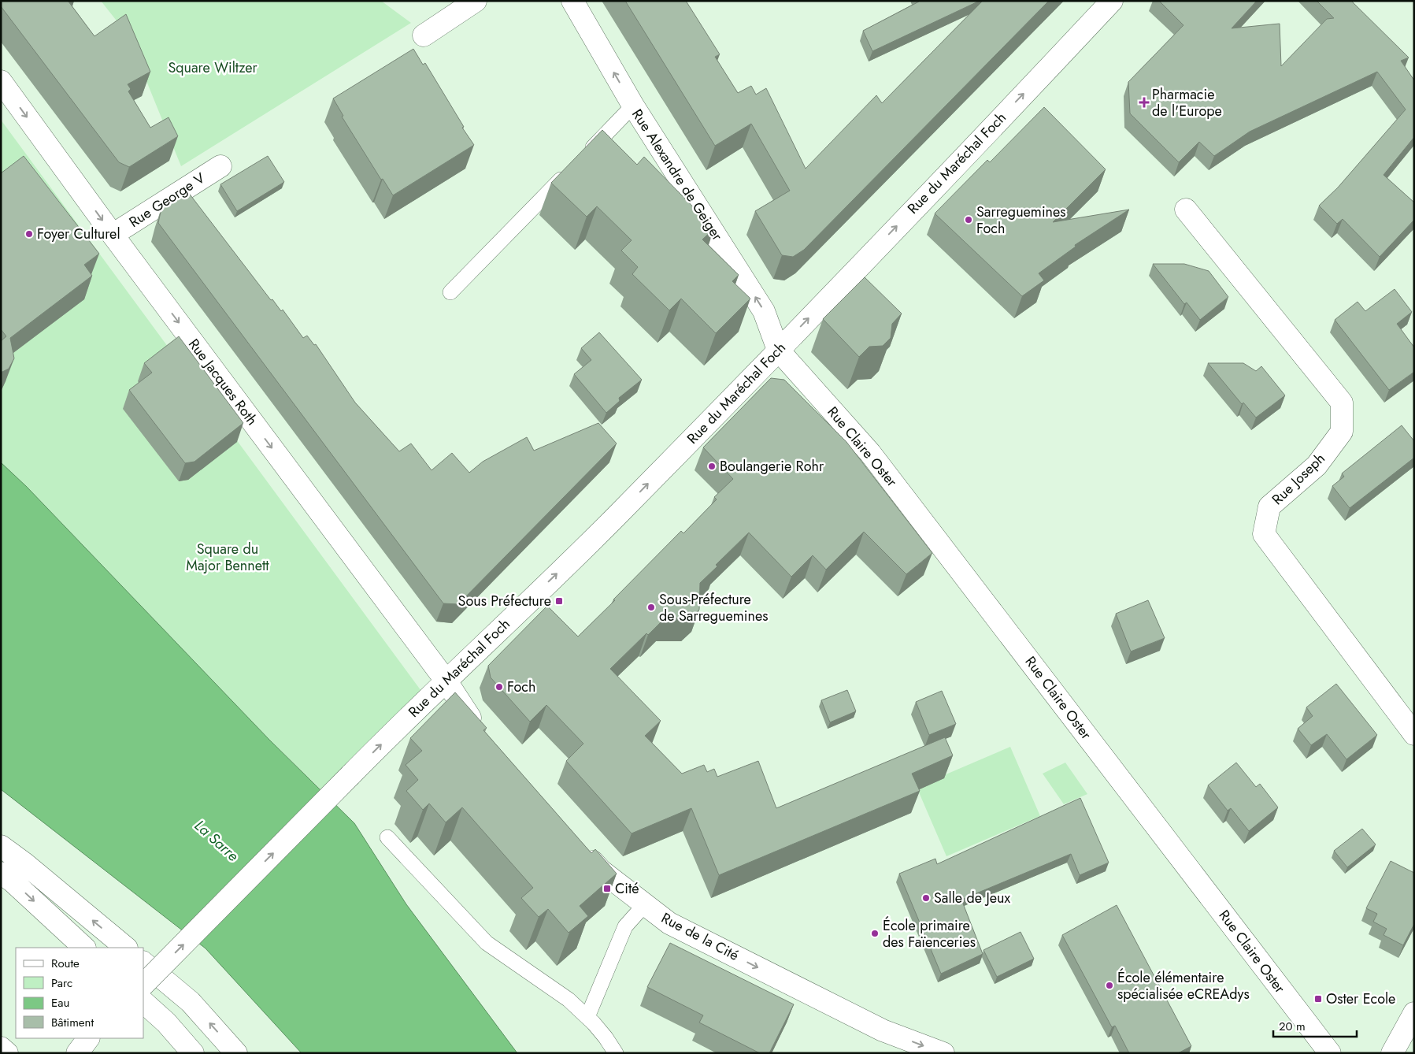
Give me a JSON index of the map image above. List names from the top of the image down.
{
  "streets": {
    "street": [
      "Rue du Maréchal Foch",
      "Rue Alexandre de Geiger",
      "Rue George V",
      "Rue Jacques Roth",
      "Rue Claire Oster",
      "Rue Joseph",
      "Rue de la Cité"
    ]
  },
  "crossings": [
    ["Rue du Maréchal Foch", "Rue Alexandre de Geiger"],
    ["Rue du Maréchal Foch", "Rue Jacques Roth"],
    ["Rue du Maréchal Foch", "Rue Claire Oster"],
    ["Rue Alexandre de Geiger", "Rue Claire Oster"],
    ["Rue George V", "Rue Jacques Roth"]
  ],
  "one_way": [
    "Rue du Maréchal Foch",
    "Rue Alexandre de Geiger",
    "Rue Jacques Roth",
    "Rue de la Cité"
  ],
  "water": ["La Sarre"],
  "parks": ["Square Wiltzer", "Square du Major Bennett"],
  "places": {
    "health": ["Pharmacie de l'Europe"],
    "other": [
      "Sarreguemines Foch",
      "Foyer Culturel",
      "Boulangerie Rohr",
      "Sous-Préfecture de Sarreguemines",
      "Foch",
      "Salle de Jeux",
      "École primaire des Faïenceries",
      "École élémentaire spécialisée eCREAdys"
    ],
    "transit": ["Sous Préfecture", "Cité", "Oster Ecole"]
  },
  "legend": [
    "Route",
    "Parc",
    "Eau",
    "Bâtiment"
  ],
  "scale_bar": "20 m"
}
